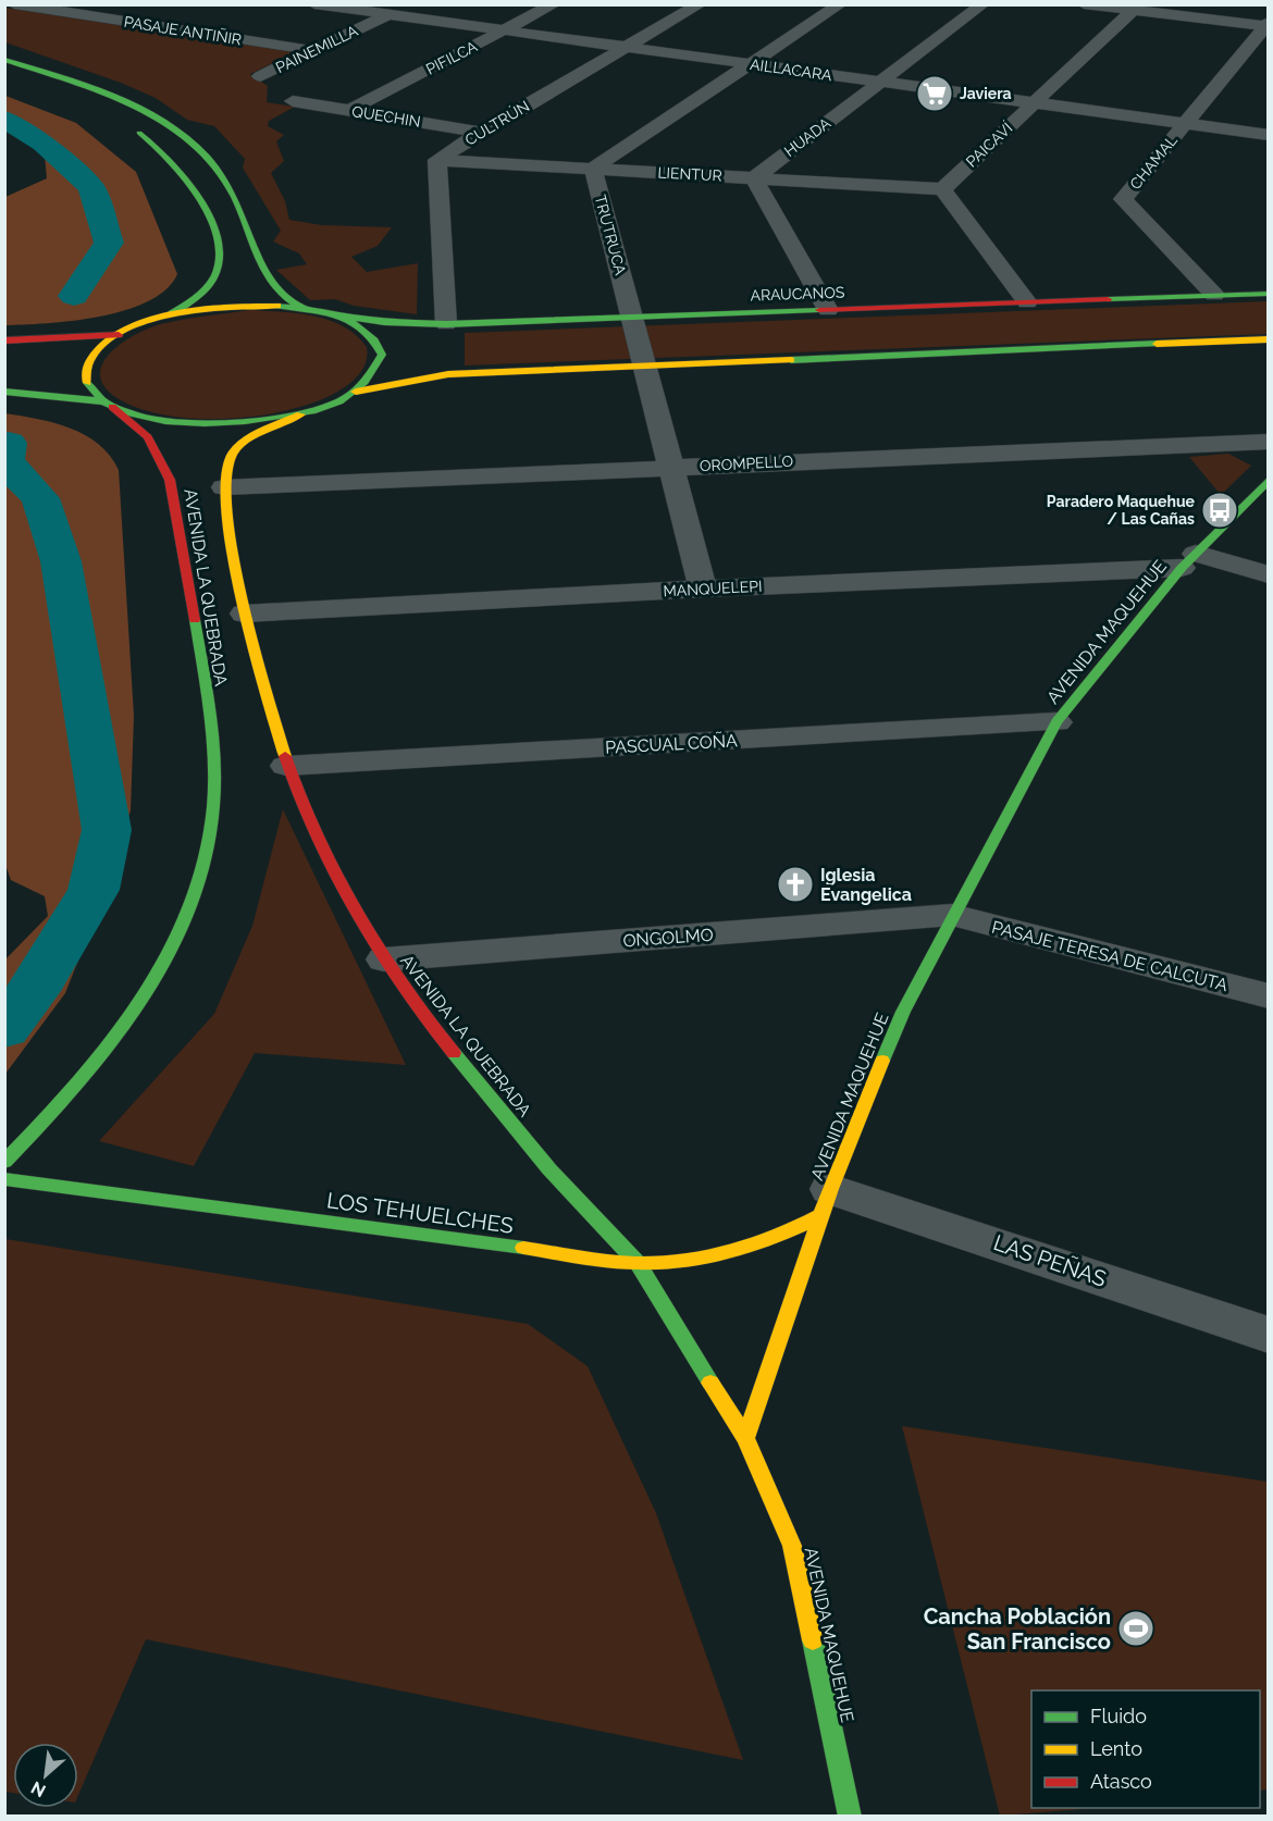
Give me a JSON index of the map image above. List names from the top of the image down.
{
  "streets": {
    "main road": [
      "ARAUCANOS",
      "AVENIDA LA QUEBRADA",
      "AVENIDA MAQUEHUE",
      "LOS TEHUELCHES"
    ],
    "street": [
      "PASAJE ANTIÑIR",
      "PAINEMILLA",
      "PIFILCA",
      "AILLACARA",
      "QUECHIN",
      "CULTRÚN",
      "HUADA",
      "PAICAVÍ",
      "CHAMAL",
      "LIENTUR",
      "TRUTRUCA",
      "OROMPELLO",
      "MANQUELEPI",
      "PASCUAL COÑA",
      "ONGOLMO",
      "PASAJE TERESA DE CALCUTA",
      "LAS PEÑAS"
    ]
  },
  "crossings": [
    ["PASAJE ANTIÑIR", "PAINEMILLA"],
    ["PAINEMILLA", "AILLACARA"],
    ["PIFILCA", "AILLACARA"],
    ["PIFILCA", "QUECHIN"],
    ["AILLACARA", "CULTRÚN"],
    ["AILLACARA", "HUADA"],
    ["AILLACARA", "PAICAVÍ"],
    ["AILLACARA", "CHAMAL"],
    ["QUECHIN", "CULTRÚN"],
    ["CULTRÚN", "LIENTUR"],
    ["HUADA", "LIENTUR"],
    ["PAICAVÍ", "LIENTUR"],
    ["CHAMAL", "ARAUCANOS"],
    ["LIENTUR", "TRUTRUCA"],
    ["TRUTRUCA", "ARAUCANOS"],
    ["TRUTRUCA", "OROMPELLO"],
    ["TRUTRUCA", "MANQUELEPI"],
    ["OROMPELLO", "AVENIDA LA QUEBRADA"],
    ["AVENIDA LA QUEBRADA", "MANQUELEPI"],
    ["AVENIDA LA QUEBRADA", "AVENIDA MAQUEHUE"],
    ["AVENIDA LA QUEBRADA", "PASCUAL COÑA"],
    ["AVENIDA LA QUEBRADA", "ONGOLMO"],
    ["AVENIDA LA QUEBRADA", "LOS TEHUELCHES"],
    ["MANQUELEPI", "AVENIDA MAQUEHUE"],
    ["AVENIDA MAQUEHUE", "PASCUAL COÑA"],
    ["AVENIDA MAQUEHUE", "ONGOLMO"],
    ["AVENIDA MAQUEHUE", "PASAJE TERESA DE CALCUTA"],
    ["AVENIDA MAQUEHUE", "LOS TEHUELCHES"],
    ["AVENIDA MAQUEHUE", "LAS PEÑAS"],
    ["ONGOLMO", "PASAJE TERESA DE CALCUTA"],
    ["LOS TEHUELCHES", "LAS PEÑAS"]
  ],
  "places": {
    "supermarket": ["Javiera"],
    "bus stop": ["Paradero Maquehue / Las Cañas"],
    "church": ["Iglesia Evangelica"],
    "sports": ["Cancha Población San Francisco"]
  },
  "legend": ["Fluido", "Lento", "Atasco"],
  "north": "bottom left"
}
